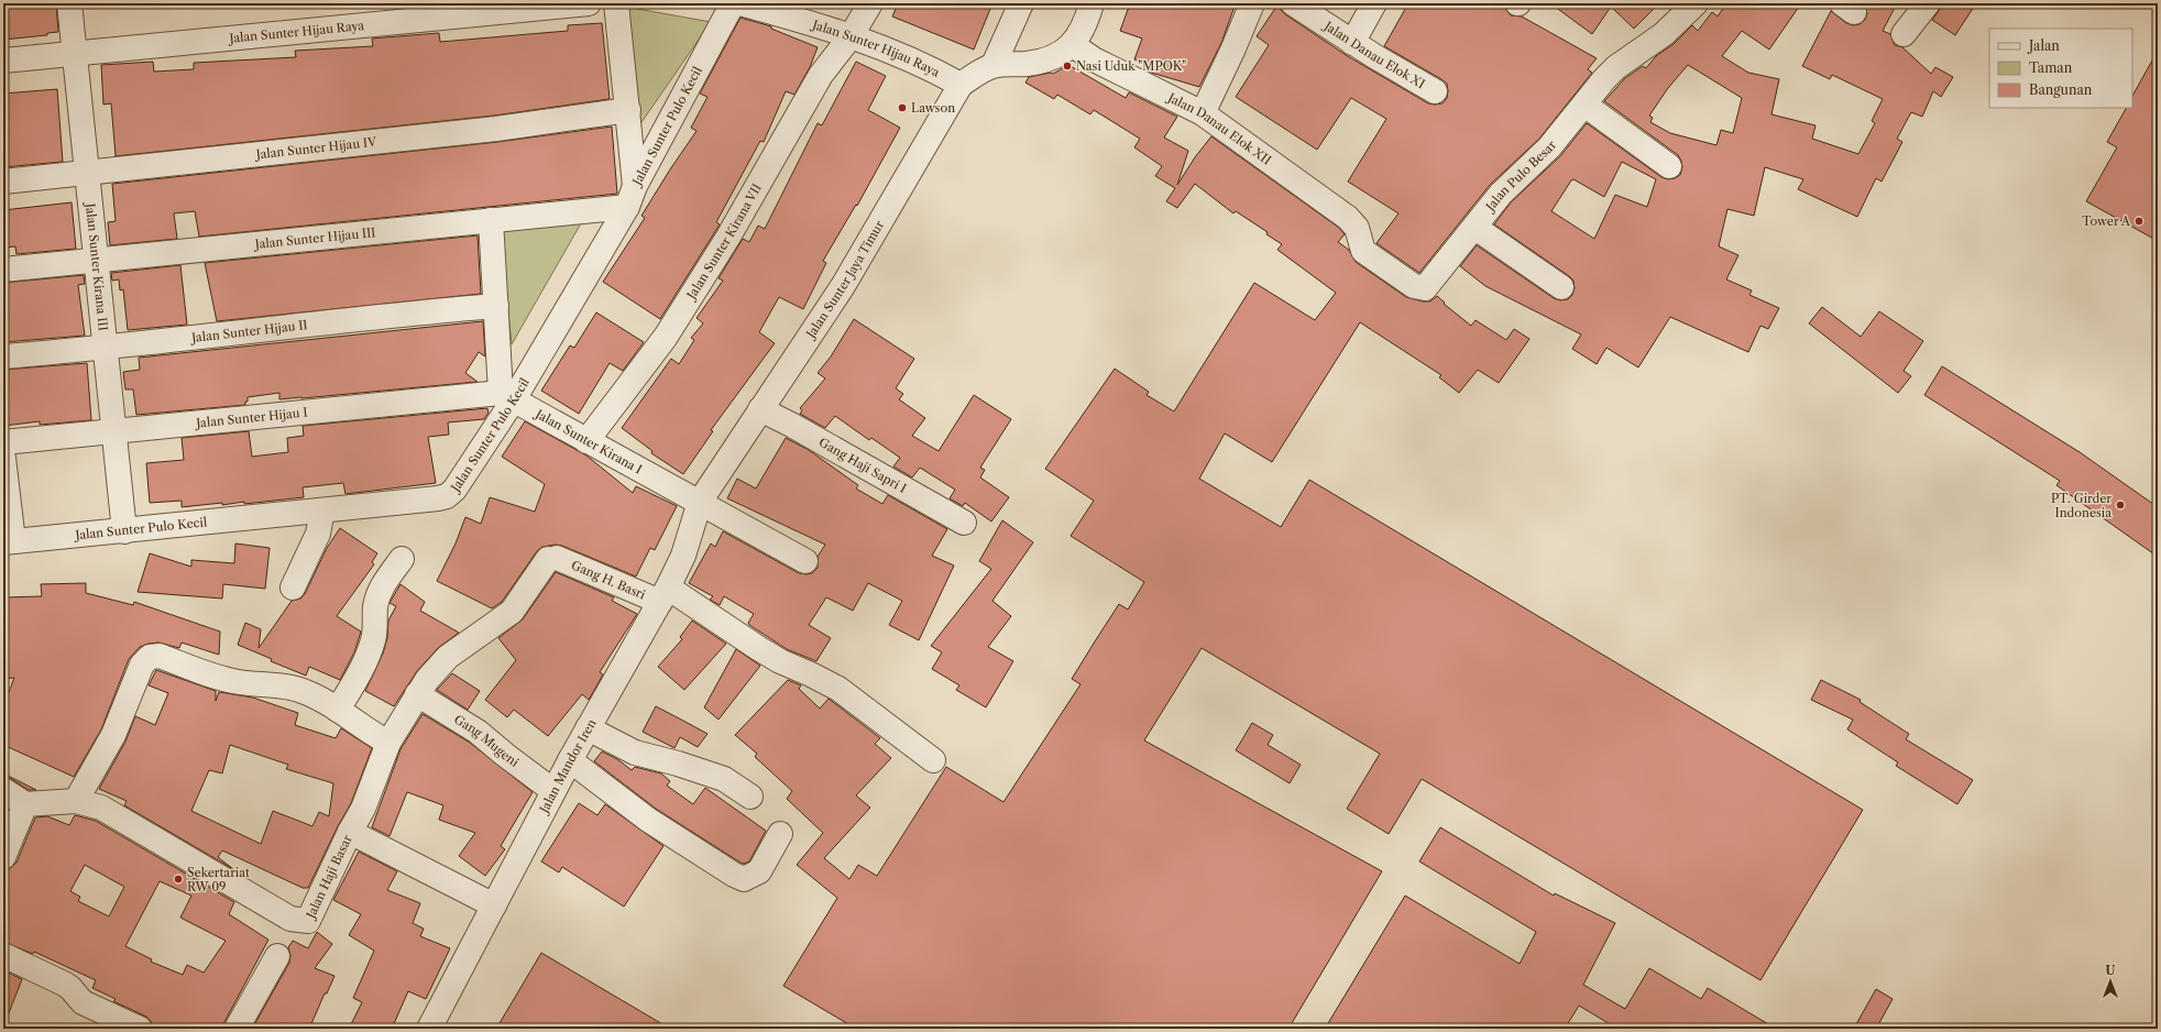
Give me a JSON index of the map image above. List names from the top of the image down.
{
  "streets": {
    "street": [
      "Jalan Sunter Hijau Raya",
      "Jalan Danau Elok XI",
      "Jalan Sunter Pulo Kecil",
      "Jalan Danau Elok XII",
      "Jalan Sunter Hijau IV",
      "Jalan Pulo Besar",
      "Jalan Sunter Hijau III",
      "Jalan Sunter Kirana VII",
      "Jalan Sunter Kirana III",
      "Jalan Sunter Jaya Timur",
      "Jalan Sunter Hijau II",
      "Jalan Sunter Hijau I",
      "Jalan Sunter Kirana I",
      "Gang Haji Sapri I",
      "Gang H. Basri",
      "Gang Mugeni",
      "Jalan Mandor Iren",
      "Jalan Haji Basar"
    ]
  },
  "crossings": [
    ["Jalan Sunter Hijau Raya", "Jalan Sunter Kirana VII"],
    ["Jalan Sunter Hijau Raya", "Jalan Sunter Kirana III"],
    ["Jalan Sunter Hijau Raya", "Jalan Sunter Jaya Timur"],
    ["Jalan Sunter Pulo Kecil", "Jalan Sunter Hijau III"],
    ["Jalan Sunter Pulo Kecil", "Jalan Sunter Kirana III"],
    ["Jalan Sunter Pulo Kecil", "Jalan Sunter Hijau I"],
    ["Jalan Sunter Pulo Kecil", "Jalan Sunter Kirana I"],
    ["Jalan Danau Elok XII", "Jalan Pulo Besar"],
    ["Jalan Sunter Hijau IV", "Jalan Sunter Kirana III"],
    ["Jalan Sunter Hijau III", "Jalan Sunter Kirana III"],
    ["Jalan Sunter Kirana VII", "Jalan Sunter Kirana I"],
    ["Jalan Sunter Kirana III", "Jalan Sunter Hijau II"],
    ["Jalan Sunter Kirana III", "Jalan Sunter Hijau I"],
    ["Jalan Sunter Jaya Timur", "Jalan Sunter Kirana I"],
    ["Jalan Sunter Jaya Timur", "Gang Haji Sapri I"],
    ["Jalan Sunter Jaya Timur", "Jalan Mandor Iren"],
    ["Jalan Sunter Hijau I", "Jalan Sunter Kirana I"],
    ["Jalan Sunter Kirana I", "Jalan Mandor Iren"],
    ["Gang H. Basri", "Gang Mugeni"],
    ["Gang H. Basri", "Jalan Mandor Iren"],
    ["Gang Mugeni", "Jalan Mandor Iren"],
    ["Jalan Mandor Iren", "Jalan Haji Basar"]
  ],
  "places": [
    "Nasi Uduk \"MPOK\"",
    "Lawson",
    "Tower A",
    "PT. Girder Indonesia",
    "Sekertariat RW 09"
  ],
  "legend": ["Jalan", "Taman", "Bangunan"],
  "north": "top"
}
